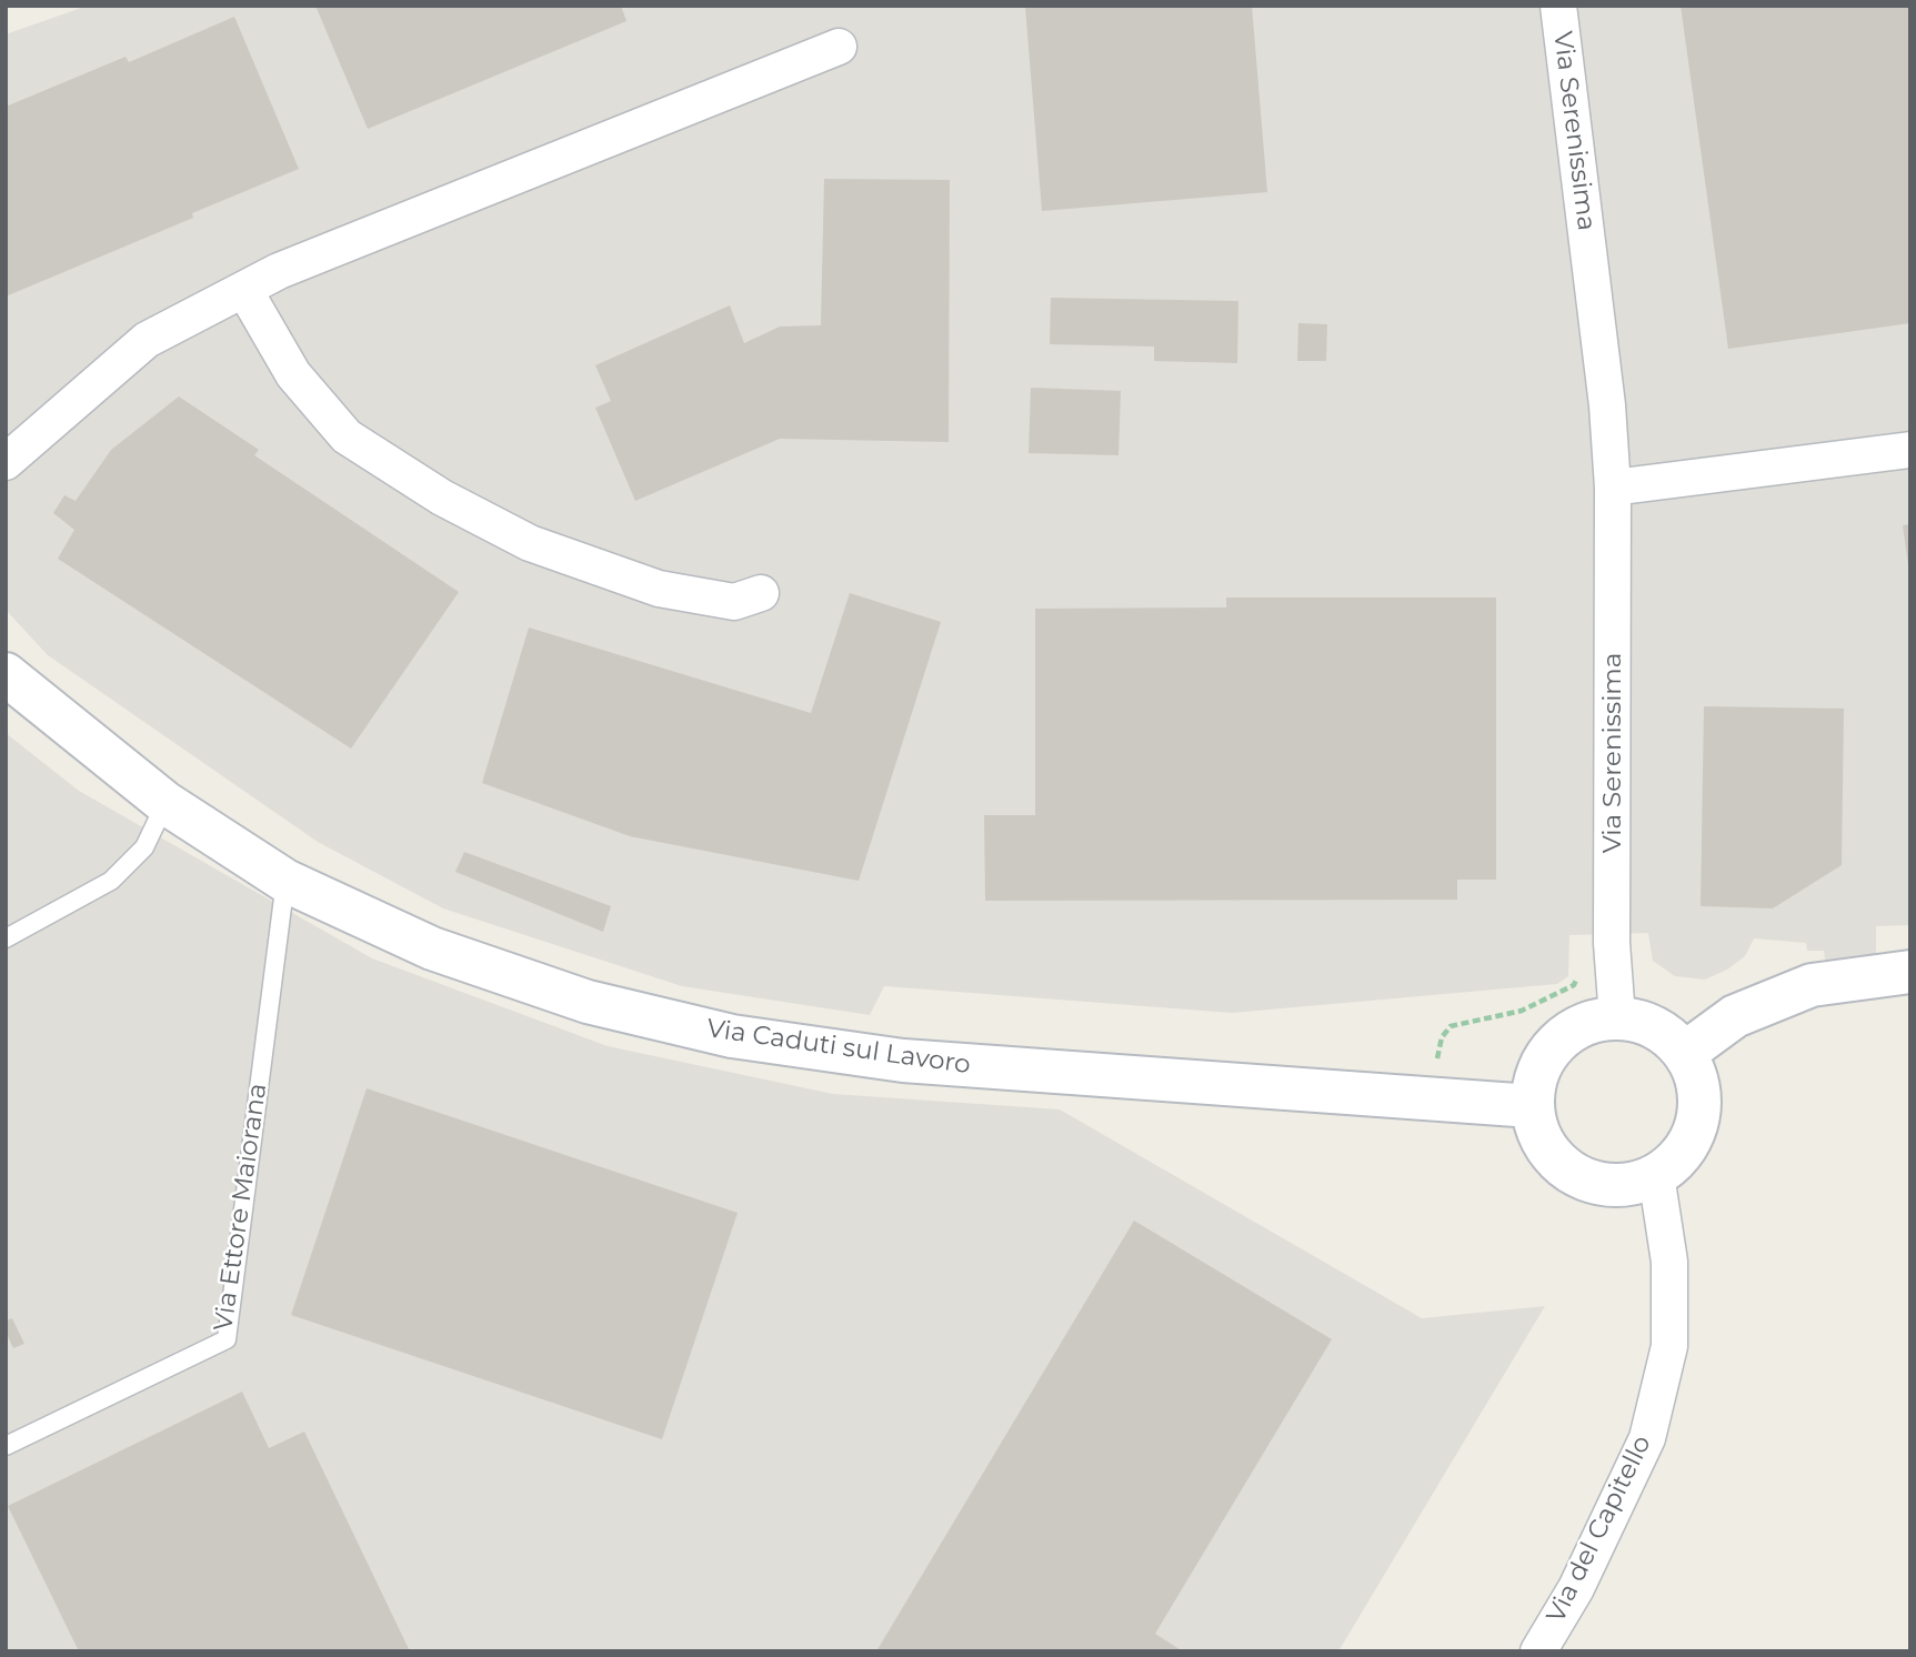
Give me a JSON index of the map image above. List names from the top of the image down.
{
  "streets": {
    "street": ["Via Serenissima", "Via Caduti sul Lavoro", "Via del Capitello"],
    "lane": ["Via Ettore Maiorana"]
  },
  "crossings": [
    ["Via Serenissima", "Via Caduti sul Lavoro"],
    ["Via Serenissima", "Via del Capitello"],
    ["Via Caduti sul Lavoro", "Via Ettore Maiorana"],
    ["Via Caduti sul Lavoro", "Via del Capitello"]
  ]
}
